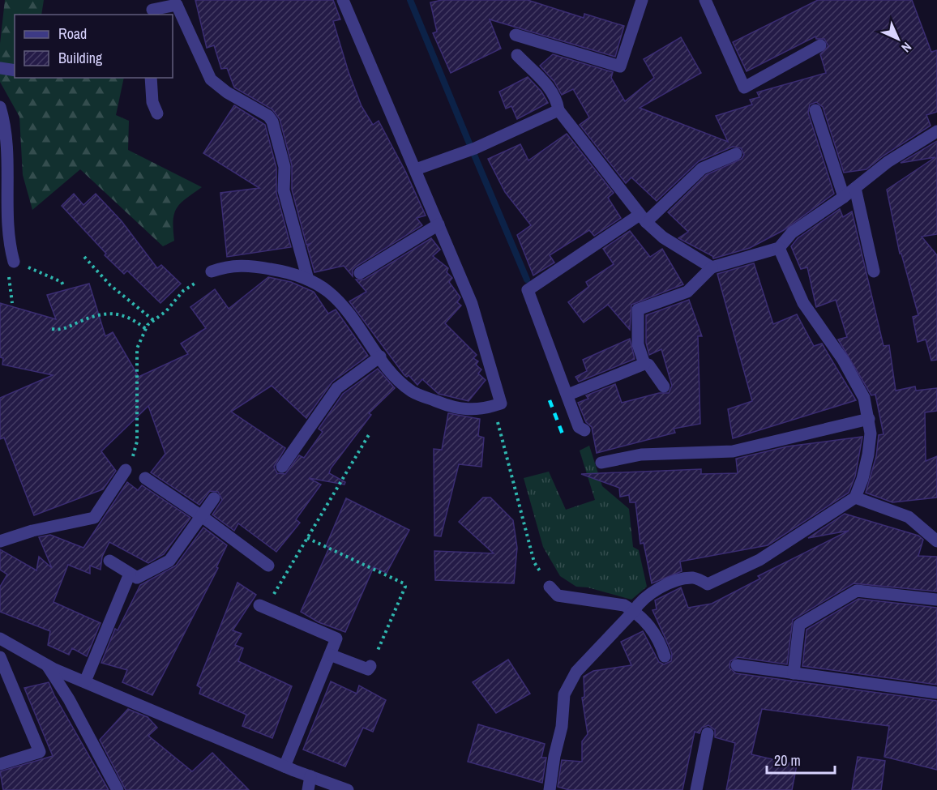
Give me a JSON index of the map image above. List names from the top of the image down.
{
  "legend": ["Road", "Building"],
  "scale_bar": "20 m",
  "north": "bottom right"
}
